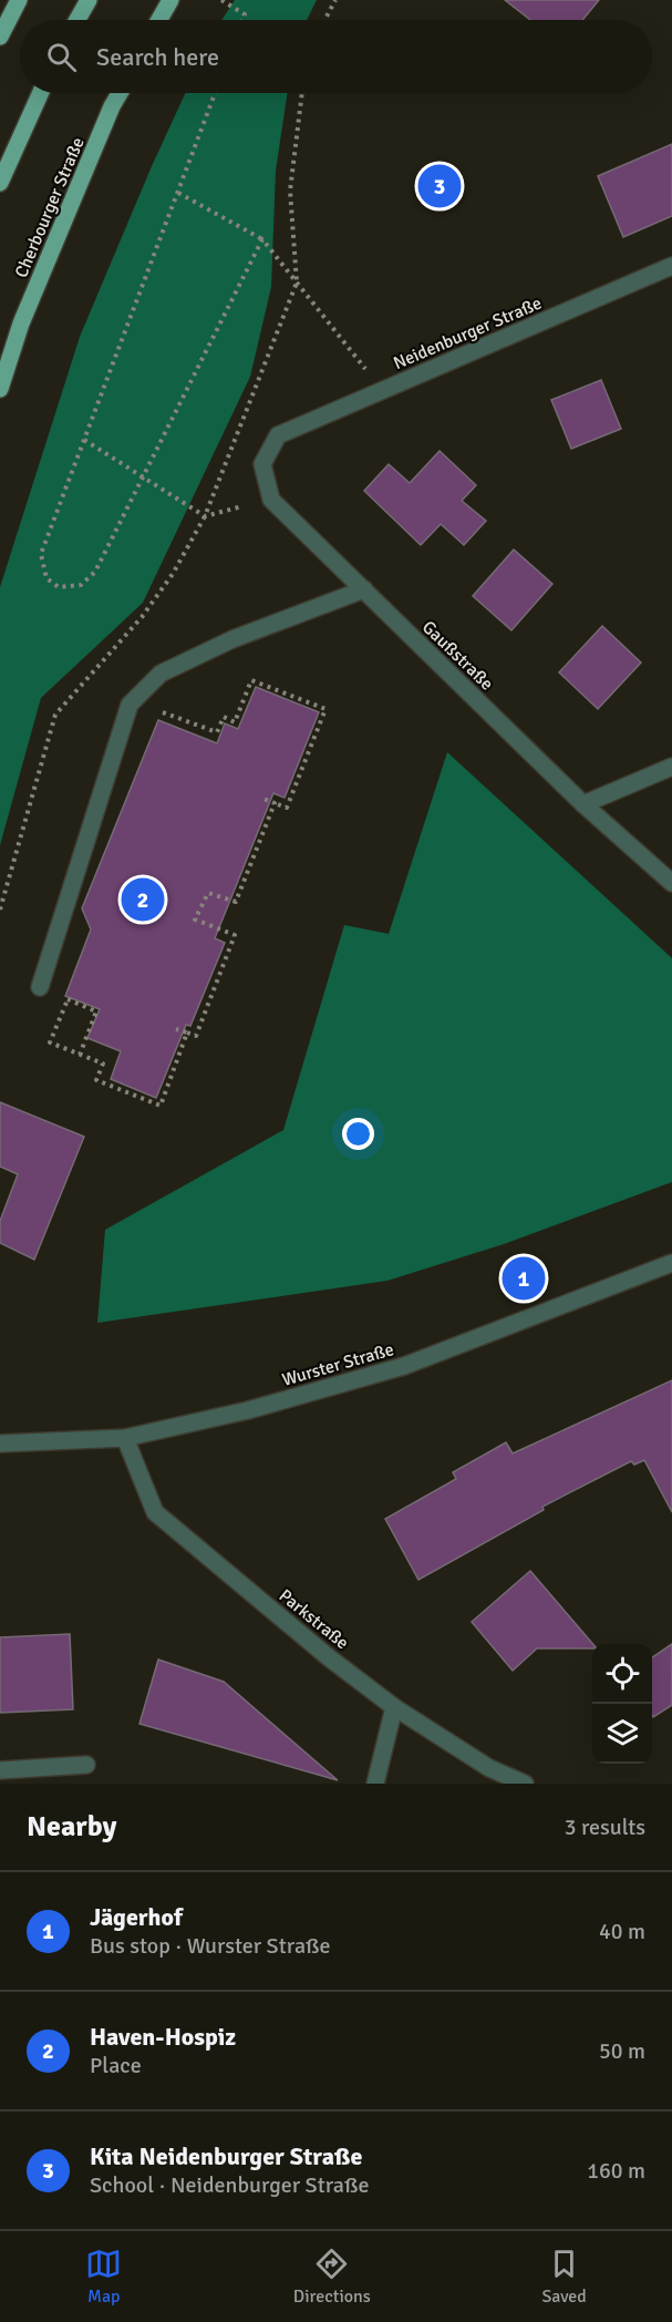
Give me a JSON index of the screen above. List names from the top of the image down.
{
  "streets": {
    "main road": ["Cherbourger Straße"],
    "street": [
      "Neidenburger Straße",
      "Gaußstraße",
      "Wurster Straße",
      "Parkstraße"
    ]
  },
  "crossings": [
    ["Neidenburger Straße", "Gaußstraße"],
    ["Wurster Straße", "Parkstraße"]
  ],
  "page": {
    "search": "Search here",
    "pins": ["3", "2", "1"],
    "heading": ["Nearby", "3 results"],
    "list": [
      {
        "mark": "1",
        "name": "Jägerhof",
        "note": "Bus stop · Wurster Straße",
        "value": "40 m"
      },
      {
        "mark": "2",
        "name": "Haven-Hospiz",
        "note": "Place",
        "value": "50 m"
      },
      {
        "mark": "3",
        "name": "Kita Neidenburger Straße",
        "note": "School · Neidenburger Straße",
        "value": "160 m"
      }
    ],
    "nav": ["Map", "Directions", "Saved"]
  }
}
